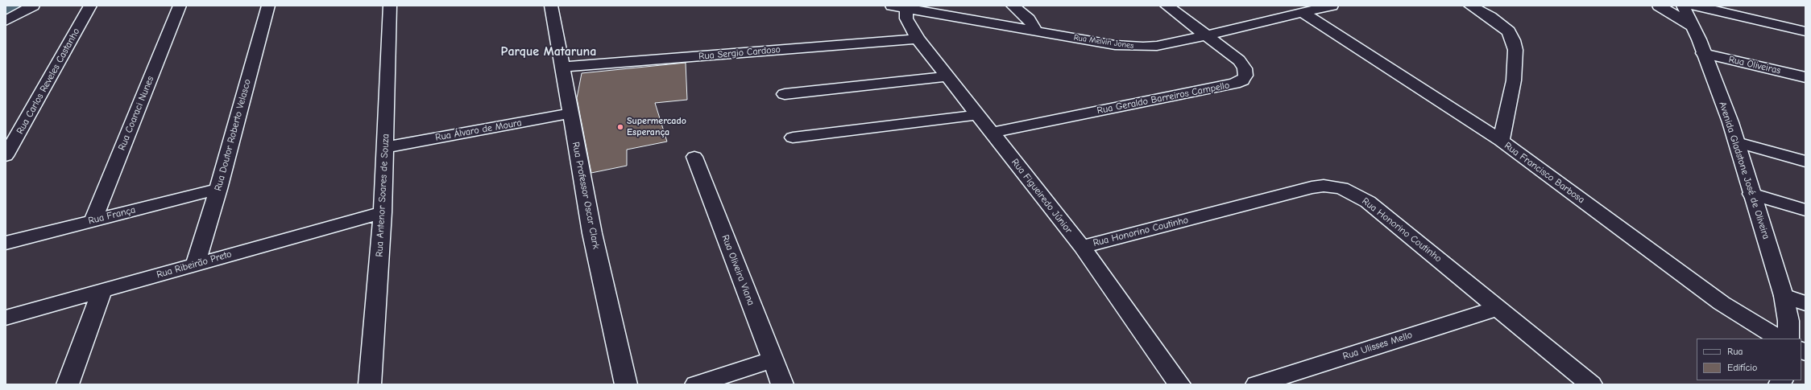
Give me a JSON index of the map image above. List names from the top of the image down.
{
  "streets": {
    "street": [
      "Rua Melvin Jones",
      "Rua Sergio Cardoso",
      "Rua Oliveiras",
      "Rua Carlos Reveles Castanho",
      "Rua Geraldo Barreiros Campello",
      "Rua Coaraci Nunes",
      "Rua Álvaro de Moura",
      "Rua Doutor Roberto Velasco",
      "Avenida Gladstone José de Oliveira",
      "Rua Francisco Barbosa",
      "Rua Antenor Soares de Souza",
      "Rua Professor Oscar Clark",
      "Rua Figueiredo Júnior",
      "Rua França",
      "Rua Honorino Coutinho",
      "Rua Ribeirão Preto",
      "Rua Oliveira Viana",
      "Rua Ulisses Mello"
    ]
  },
  "crossings": [
    ["Rua Melvin Jones", "Rua Geraldo Barreiros Campello"],
    ["Rua Melvin Jones", "Rua Francisco Barbosa"],
    ["Rua Melvin Jones", "Rua Figueiredo Júnior"],
    ["Rua Sergio Cardoso", "Rua Professor Oscar Clark"],
    ["Rua Sergio Cardoso", "Rua Figueiredo Júnior"],
    ["Rua Oliveiras", "Avenida Gladstone José de Oliveira"],
    ["Rua Geraldo Barreiros Campello", "Rua Figueiredo Júnior"],
    ["Rua Coaraci Nunes", "Rua França"],
    ["Rua Álvaro de Moura", "Rua Antenor Soares de Souza"],
    ["Rua Álvaro de Moura", "Rua Professor Oscar Clark"],
    ["Rua Doutor Roberto Velasco", "Rua França"],
    ["Rua Doutor Roberto Velasco", "Rua Ribeirão Preto"],
    ["Rua Antenor Soares de Souza", "Rua Ribeirão Preto"],
    ["Rua Figueiredo Júnior", "Rua Honorino Coutinho"],
    ["Rua Honorino Coutinho", "Rua Ulisses Mello"]
  ],
  "districts": ["Parque Mataruna"],
  "places": ["Supermercado Esperança"],
  "legend": ["Rua", "Edifício"]
}
